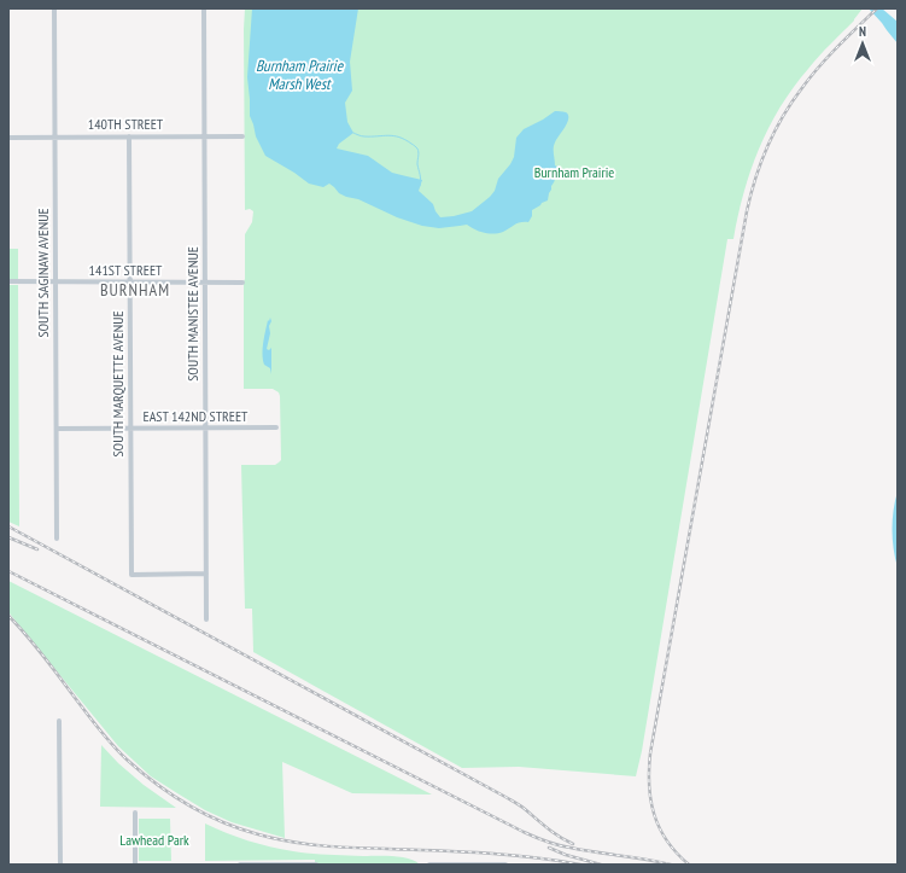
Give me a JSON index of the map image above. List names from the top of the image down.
{
  "streets": {
    "street": [
      "140TH STREET",
      "141ST STREET",
      "SOUTH SAGINAW AVENUE",
      "SOUTH MANISTEE AVENUE",
      "SOUTH MARQUETTE AVENUE",
      "EAST 142ND STREET"
    ]
  },
  "crossings": [
    ["140TH STREET", "SOUTH SAGINAW AVENUE"],
    ["140TH STREET", "SOUTH MANISTEE AVENUE"],
    ["140TH STREET", "SOUTH MARQUETTE AVENUE"],
    ["141ST STREET", "SOUTH SAGINAW AVENUE"],
    ["141ST STREET", "SOUTH MANISTEE AVENUE"],
    ["141ST STREET", "SOUTH MARQUETTE AVENUE"],
    ["SOUTH SAGINAW AVENUE", "EAST 142ND STREET"],
    ["SOUTH MANISTEE AVENUE", "SOUTH MARQUETTE AVENUE"],
    ["SOUTH MANISTEE AVENUE", "EAST 142ND STREET"],
    ["SOUTH MARQUETTE AVENUE", "EAST 142ND STREET"]
  ],
  "districts": ["BURNHAM"],
  "water": ["Burnham Prairie Marsh West"],
  "parks": ["Burnham Prairie", "Lawhead Park"],
  "north": "top"
}
